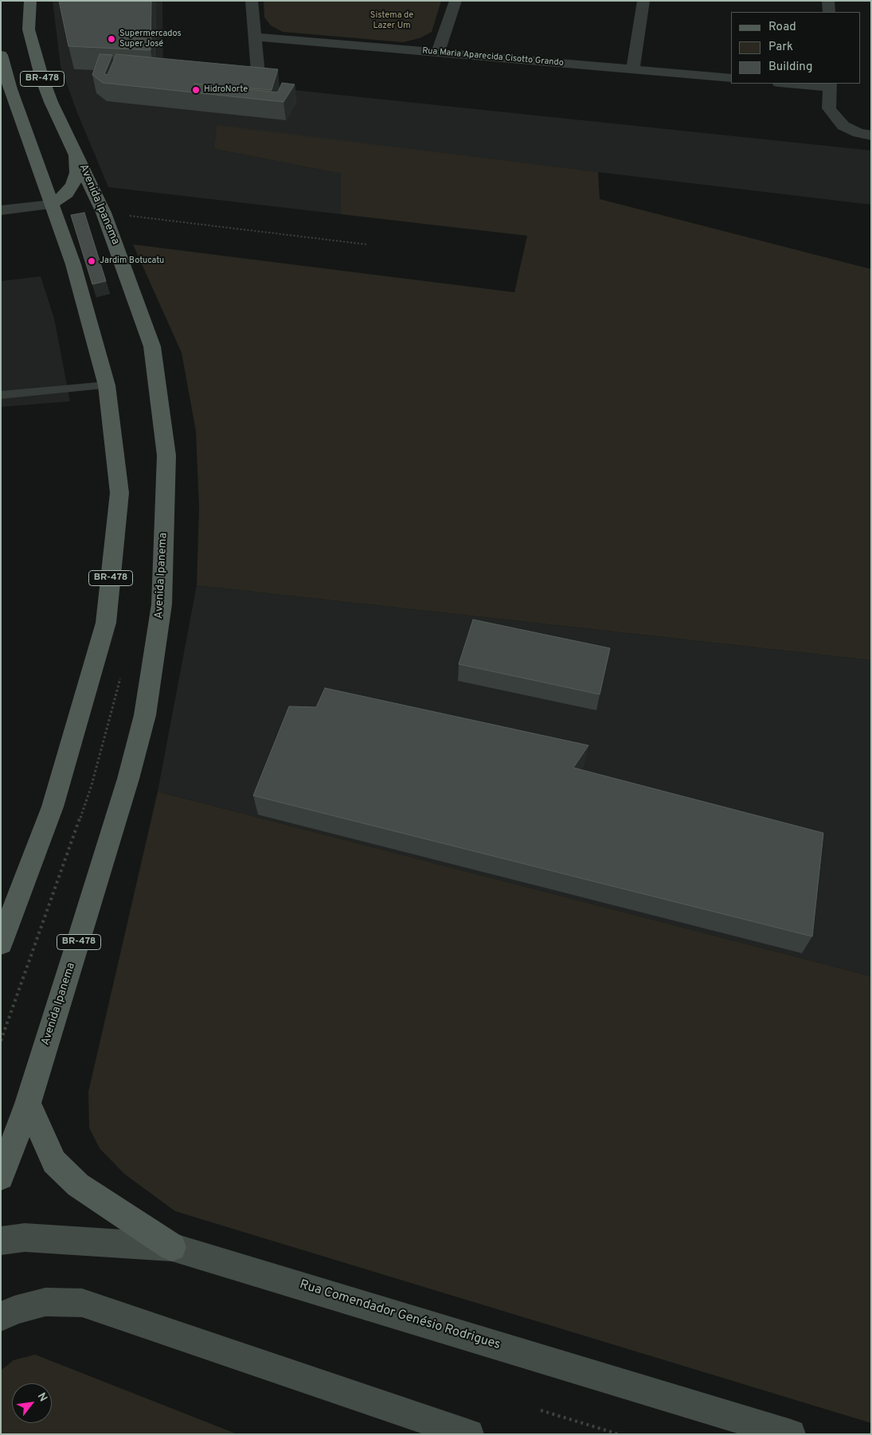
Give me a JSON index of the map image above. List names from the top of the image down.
{
  "streets": {
    "main road": ["BR-478", "Avenida Ipanema", "Rua Comendador Genésio Rodrigues"],
    "street": ["Rua Maria Aparecida Cisotto Grando"]
  },
  "parks": ["Sistema de Lazer Um"],
  "places": ["Supermercados Super José", "HidroNorte", "Jardim Botucatu"],
  "legend": ["Road", "Park", "Building"],
  "north": "top right"
}
